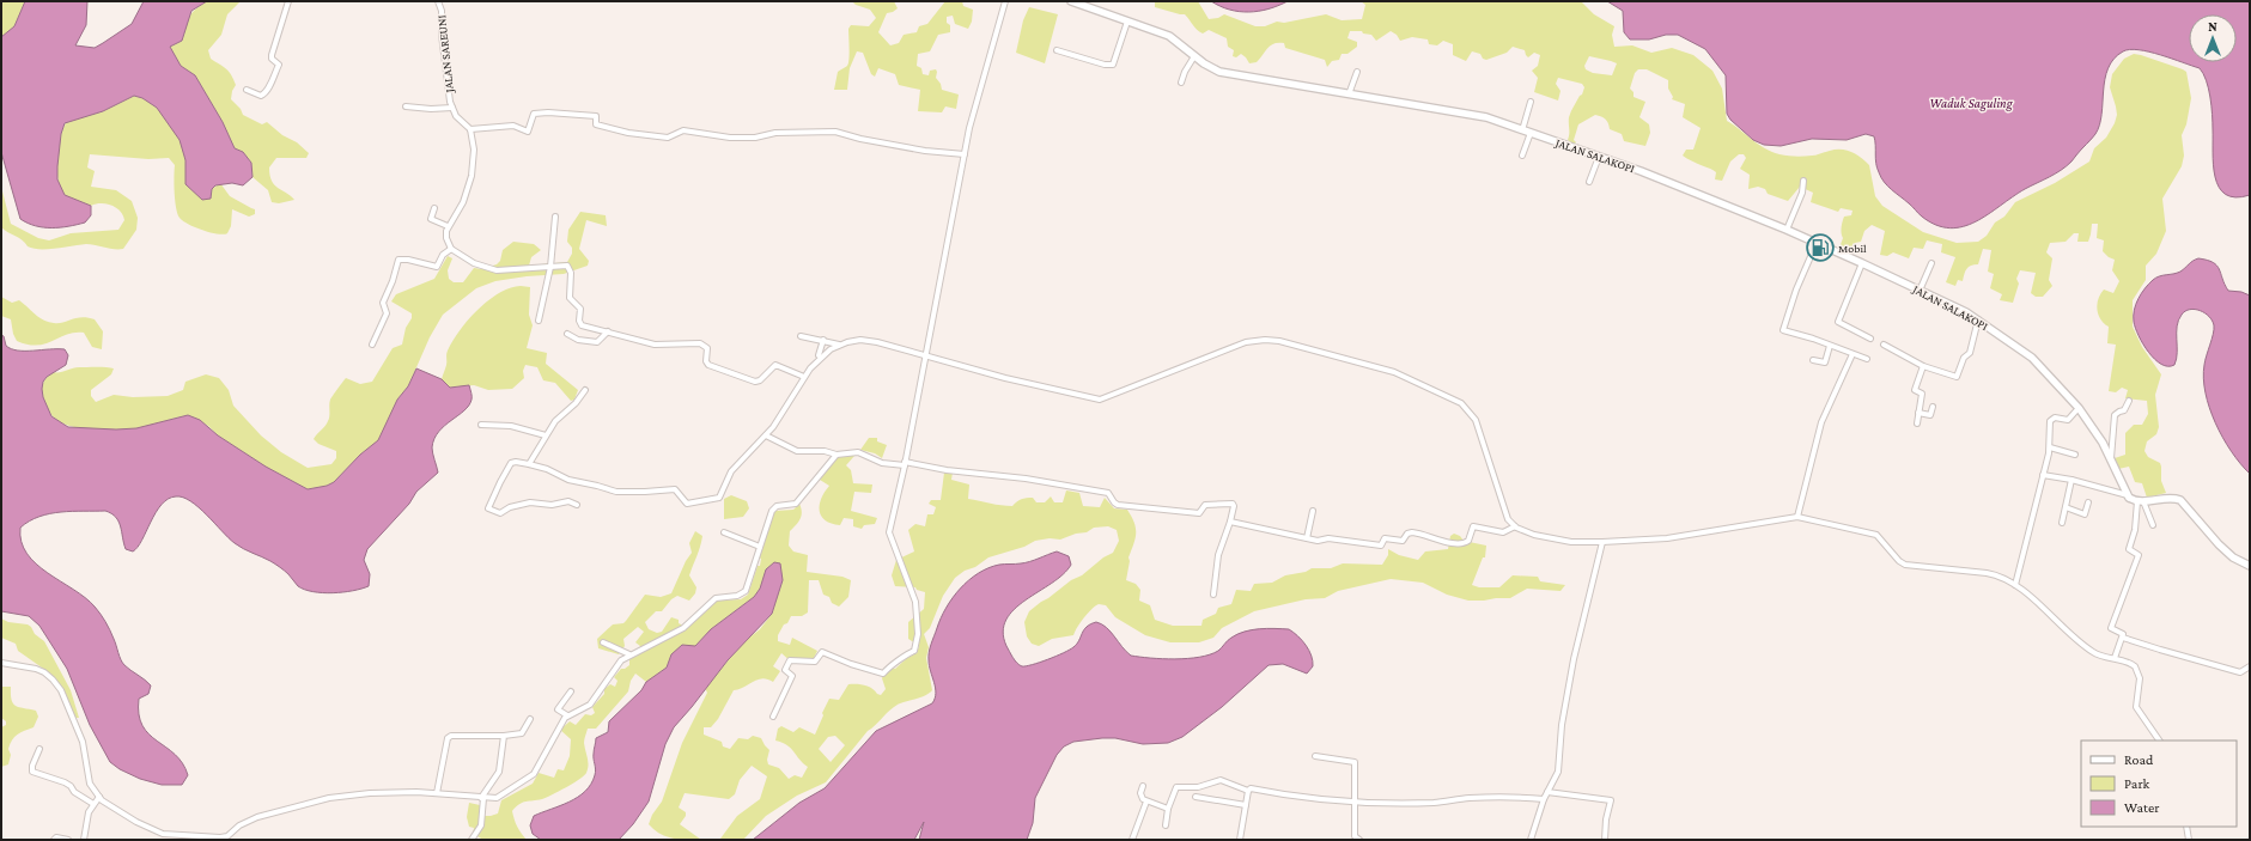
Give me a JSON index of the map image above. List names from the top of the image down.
{
  "streets": {
    "street": ["JALAN SAREUNI", "JALAN SALAKOPI"]
  },
  "water": ["Waduk Saguling"],
  "places": {
    "fuel station": ["Mobil"]
  },
  "legend": ["Road", "Park", "Water"],
  "north": "top"
}
